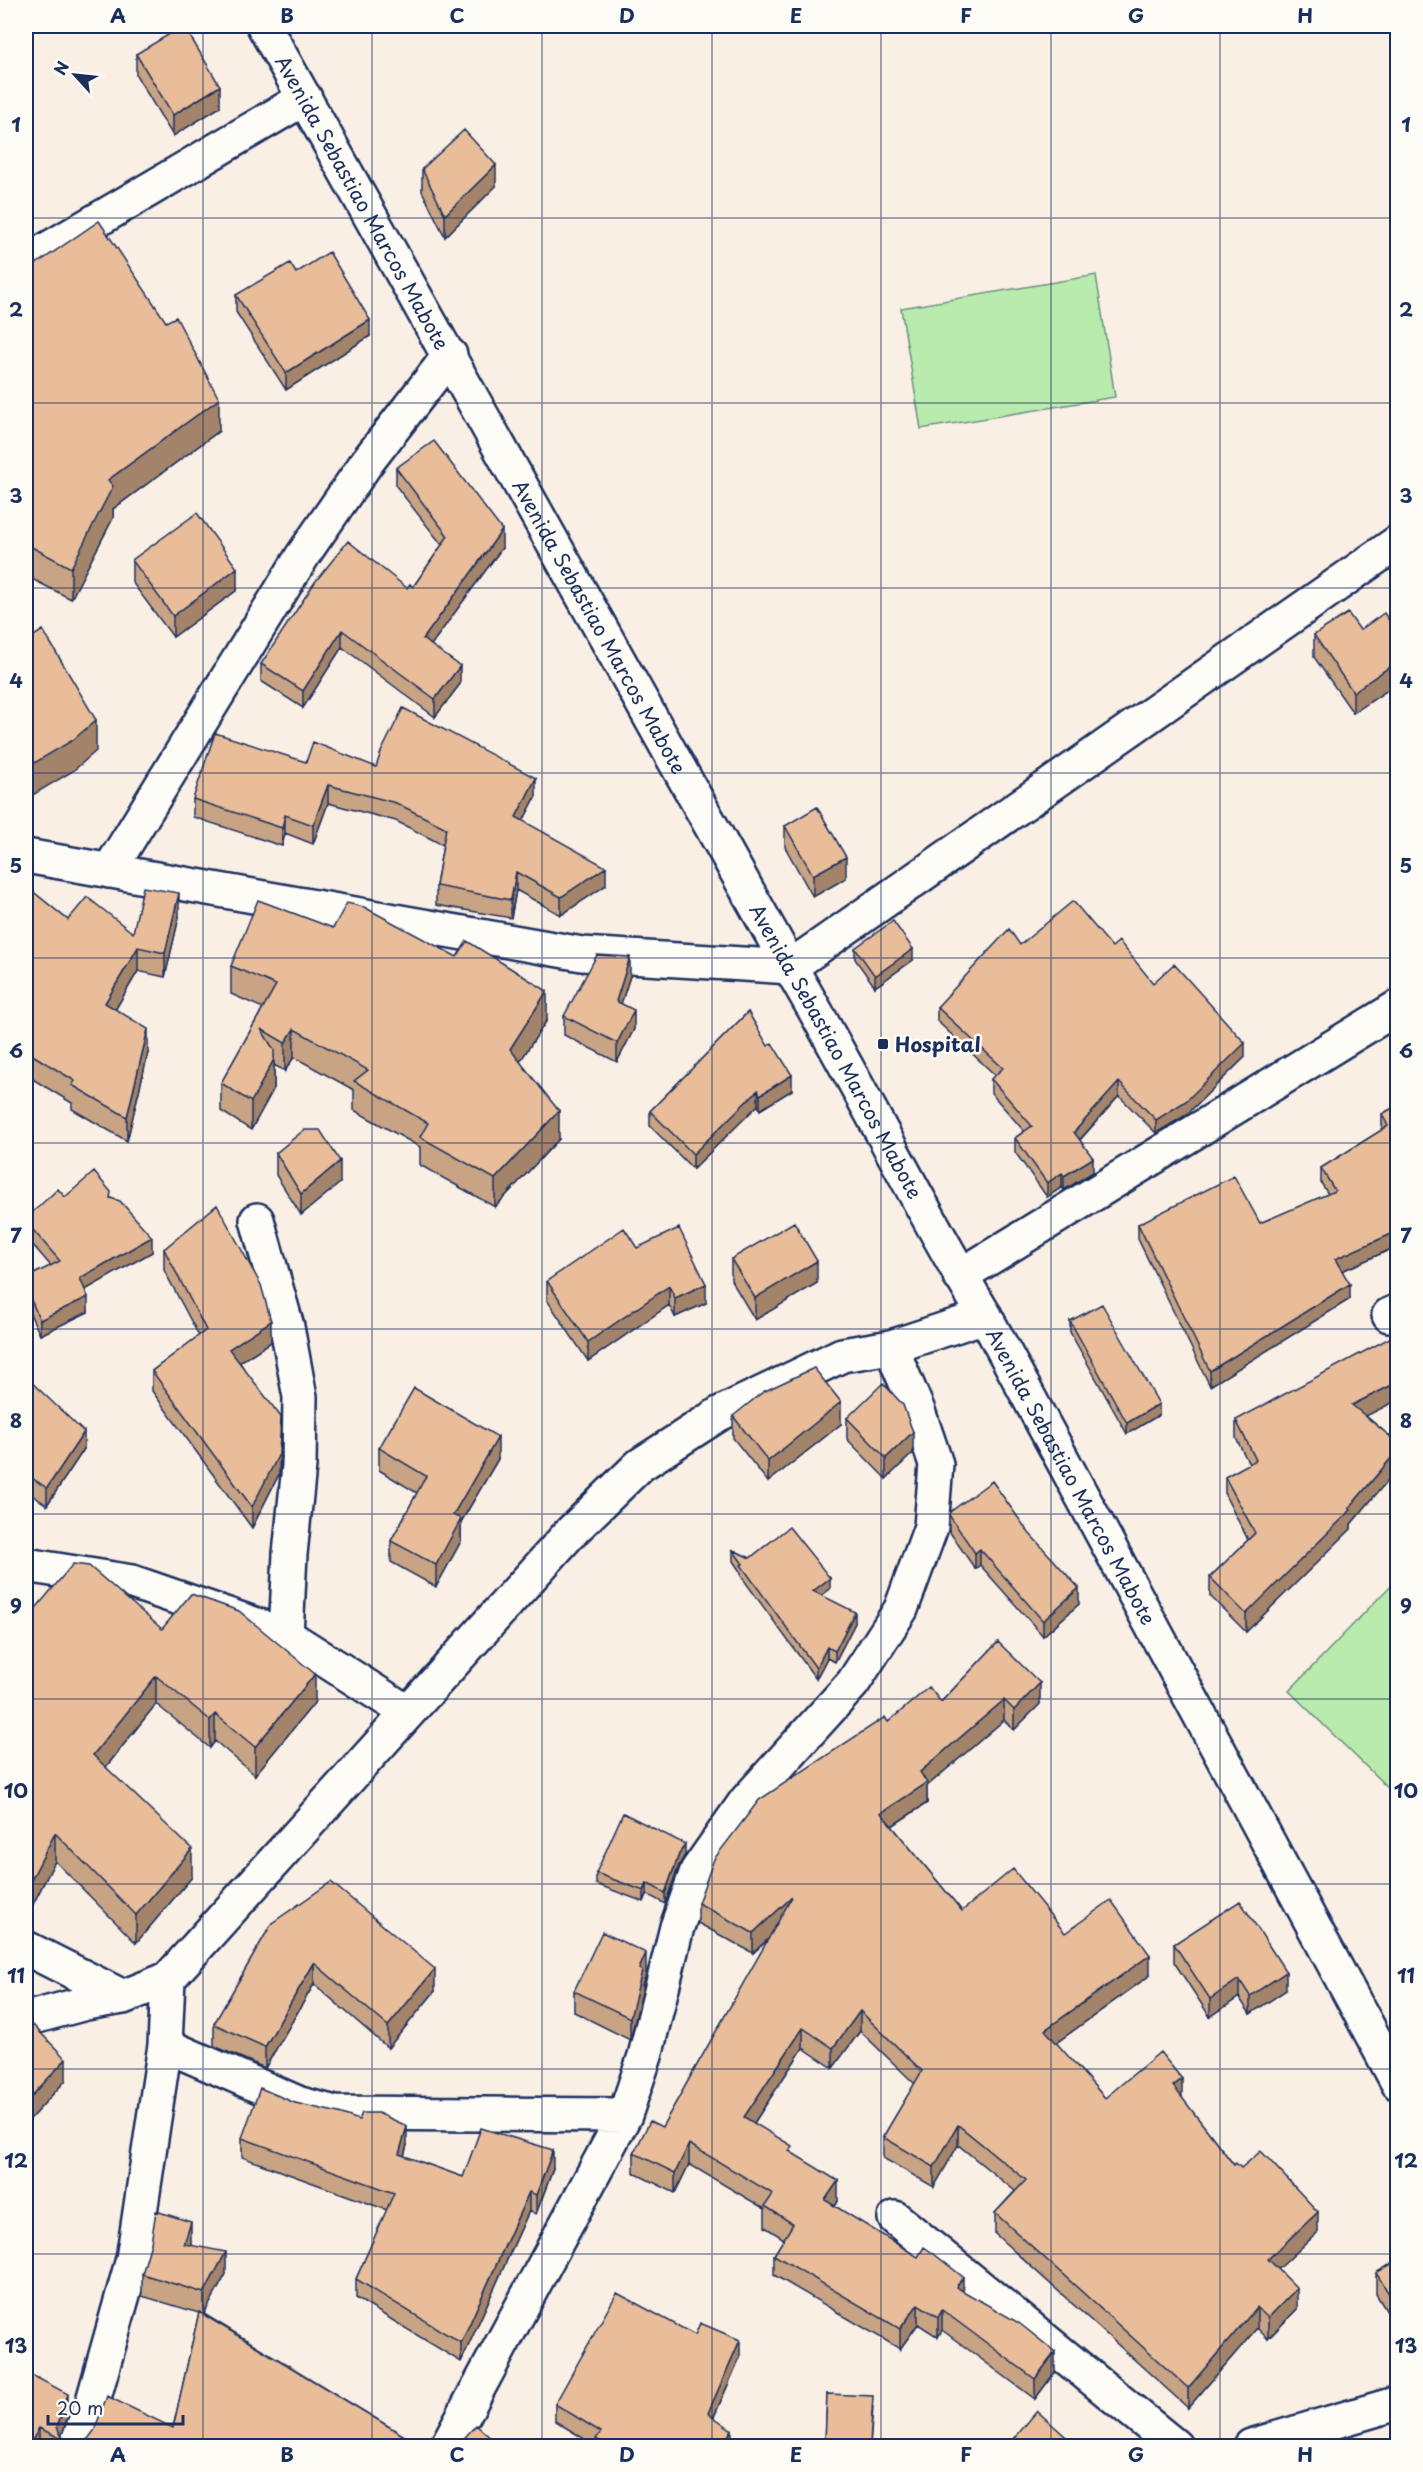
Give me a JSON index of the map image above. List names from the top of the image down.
{
  "streets": {
    "street": ["Avenida Sebastiao Marcos Mabote"]
  },
  "places": {
    "transit": ["Hospital"]
  },
  "scale_bar": "20 m",
  "north": "top left",
  "grid": {
    "columns": [
      "A",
      "B",
      "C",
      "D",
      "E",
      "F",
      "G",
      "H"
    ],
    "rows": [
      "1",
      "2",
      "3",
      "4",
      "5",
      "6",
      "7",
      "8",
      "9",
      "10",
      "11",
      "12",
      "13"
    ]
  }
}
